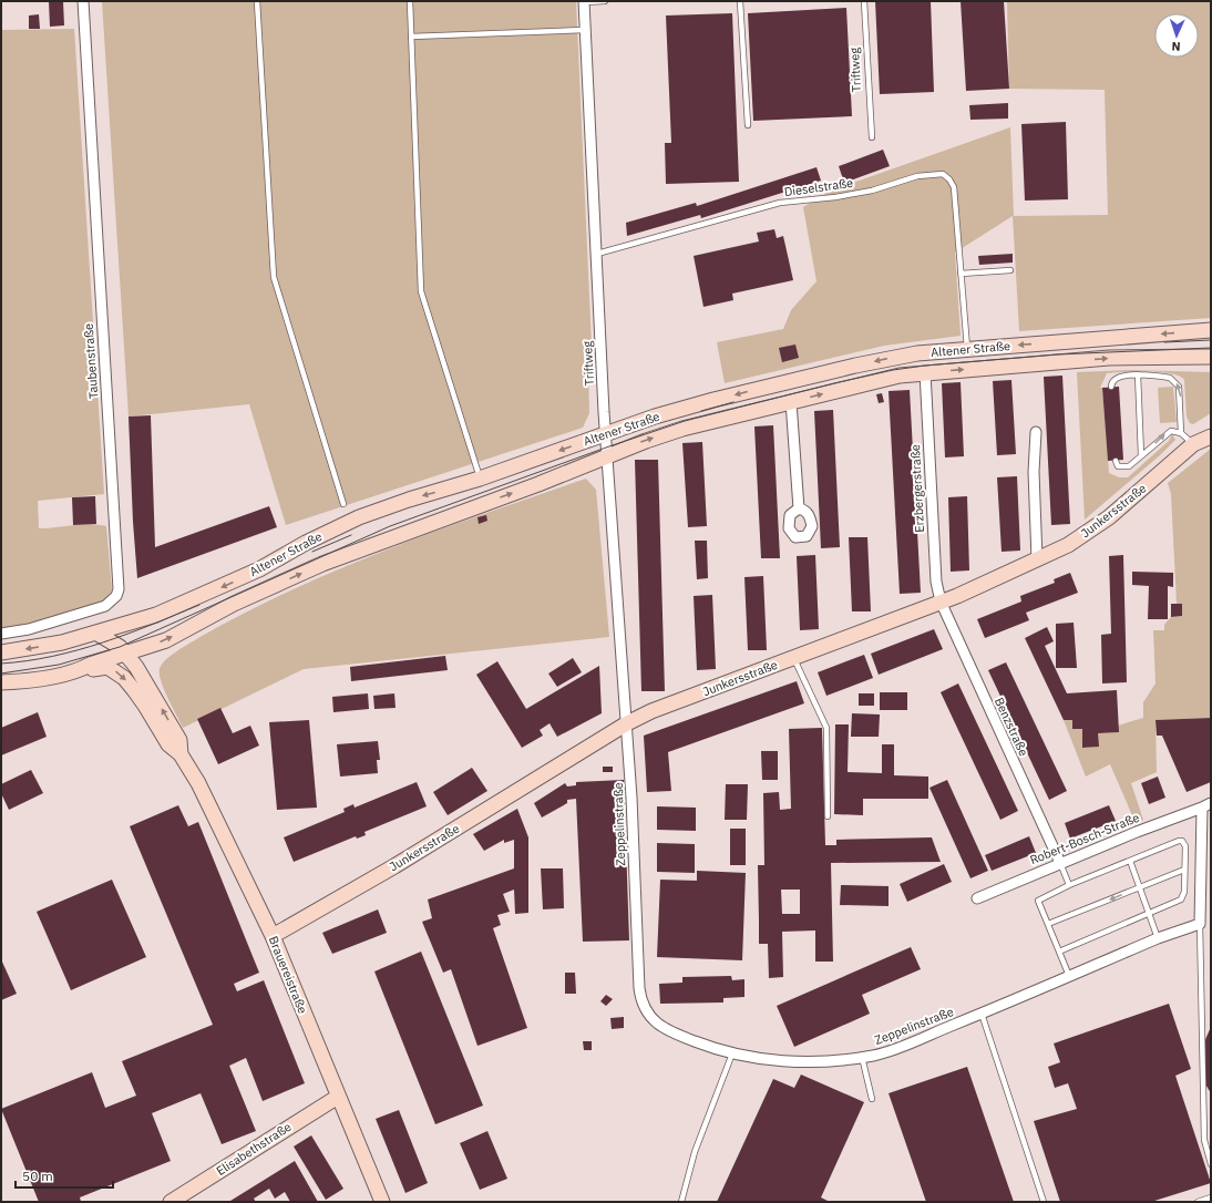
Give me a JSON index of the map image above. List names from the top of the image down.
{
  "streets": {
    "main road": [
      "Altener Straße",
      "Junkersstraße",
      "Brauereistraße",
      "Elisabethstraße"
    ],
    "street": [
      "Triftweg",
      "Taubenstraße",
      "Erzbergerstraße",
      "Benzstraße",
      "Zeppelinstraße",
      "Robert-Bosch-Straße"
    ],
    "lane": ["Dieselstraße"]
  },
  "crossings": [
    ["Triftweg", "Dieselstraße"],
    ["Triftweg", "Altener Straße"],
    ["Triftweg", "Junkersstraße"],
    ["Triftweg", "Zeppelinstraße"],
    ["Dieselstraße", "Altener Straße"],
    ["Altener Straße", "Erzbergerstraße"],
    ["Altener Straße", "Brauereistraße"],
    ["Erzbergerstraße", "Junkersstraße"],
    ["Erzbergerstraße", "Benzstraße"],
    ["Junkersstraße", "Benzstraße"],
    ["Junkersstraße", "Zeppelinstraße"],
    ["Junkersstraße", "Brauereistraße"],
    ["Benzstraße", "Robert-Bosch-Straße"],
    ["Zeppelinstraße", "Robert-Bosch-Straße"],
    ["Brauereistraße", "Elisabethstraße"]
  ],
  "scale_bar": "50 m",
  "north": "bottom"
}
